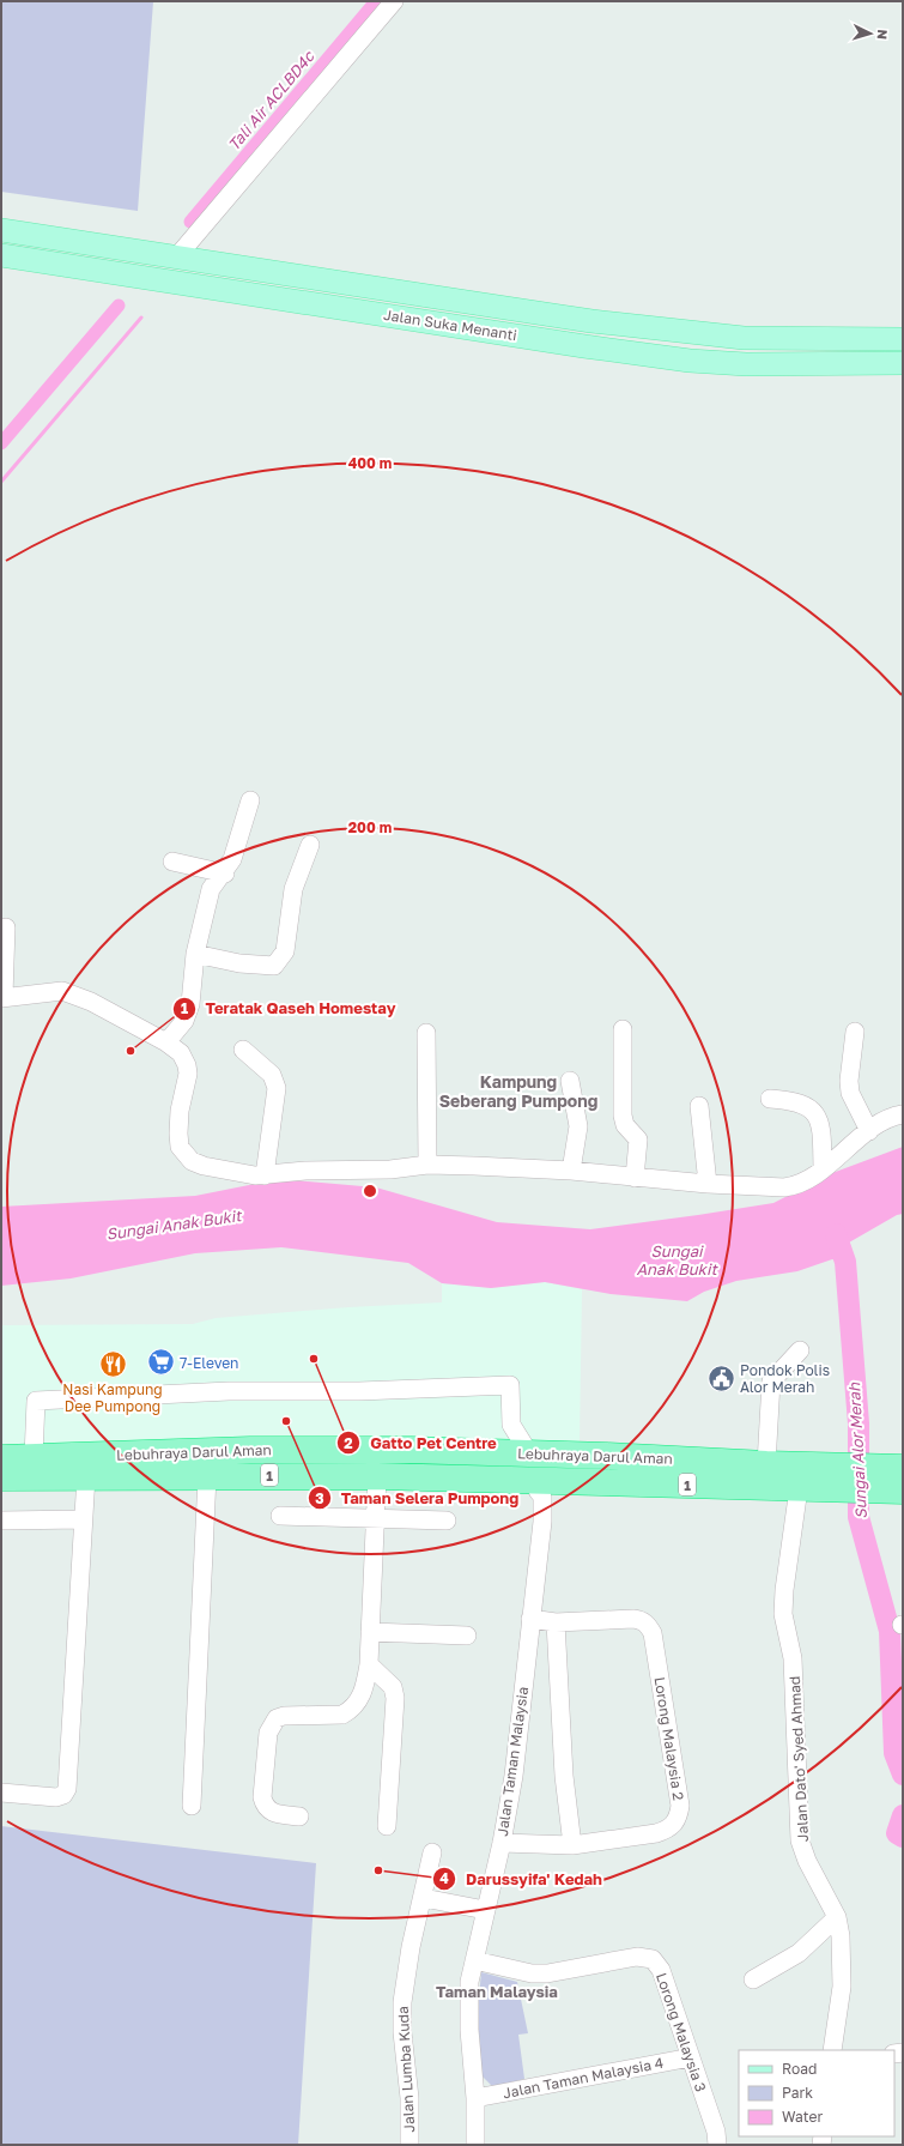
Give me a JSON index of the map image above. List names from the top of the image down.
{
  "streets": {
    "highway": ["Lebuhraya Darul Aman", "1"],
    "main road": ["Jalan Suka Menanti"],
    "street": [
      "Lorong Malaysia 2",
      "Jalan Dato' Syed Ahmad",
      "Jalan Taman Malaysia",
      "Lorong Malaysia 3",
      "Jalan Lumba Kuda",
      "Jalan Taman Malaysia 4"
    ]
  },
  "crossings": [
    ["Lebuhraya Darul Aman", "Jalan Dato' Syed Ahmad"],
    ["Lebuhraya Darul Aman", "Jalan Taman Malaysia"],
    ["Lorong Malaysia 2", "Jalan Taman Malaysia"],
    ["Jalan Taman Malaysia", "Lorong Malaysia 3"],
    ["Jalan Taman Malaysia", "Jalan Taman Malaysia 4"],
    ["Lorong Malaysia 3", "Jalan Taman Malaysia 4"]
  ],
  "districts": ["Kampung Seberang Pumpong", "Taman Malaysia"],
  "water": ["Tali Air ACLBD4c", "Sungai Anak Bukit", "Sungai Alor Merah"],
  "places": {
    "other": [
      "Teratak Qaseh Homestay",
      "Gatto Pet Centre",
      "Taman Selera Pumpong",
      "Darussyifa' Kedah"
    ],
    "supermarket": ["7-Eleven"],
    "restaurant": ["Nasi Kampung Dee Pumpong"],
    "public building": ["Pondok Polis Alor Merah"]
  },
  "legend": ["Road", "Park", "Water"],
  "north": "right",
  "rings": ["400 m", "200 m"]
}
